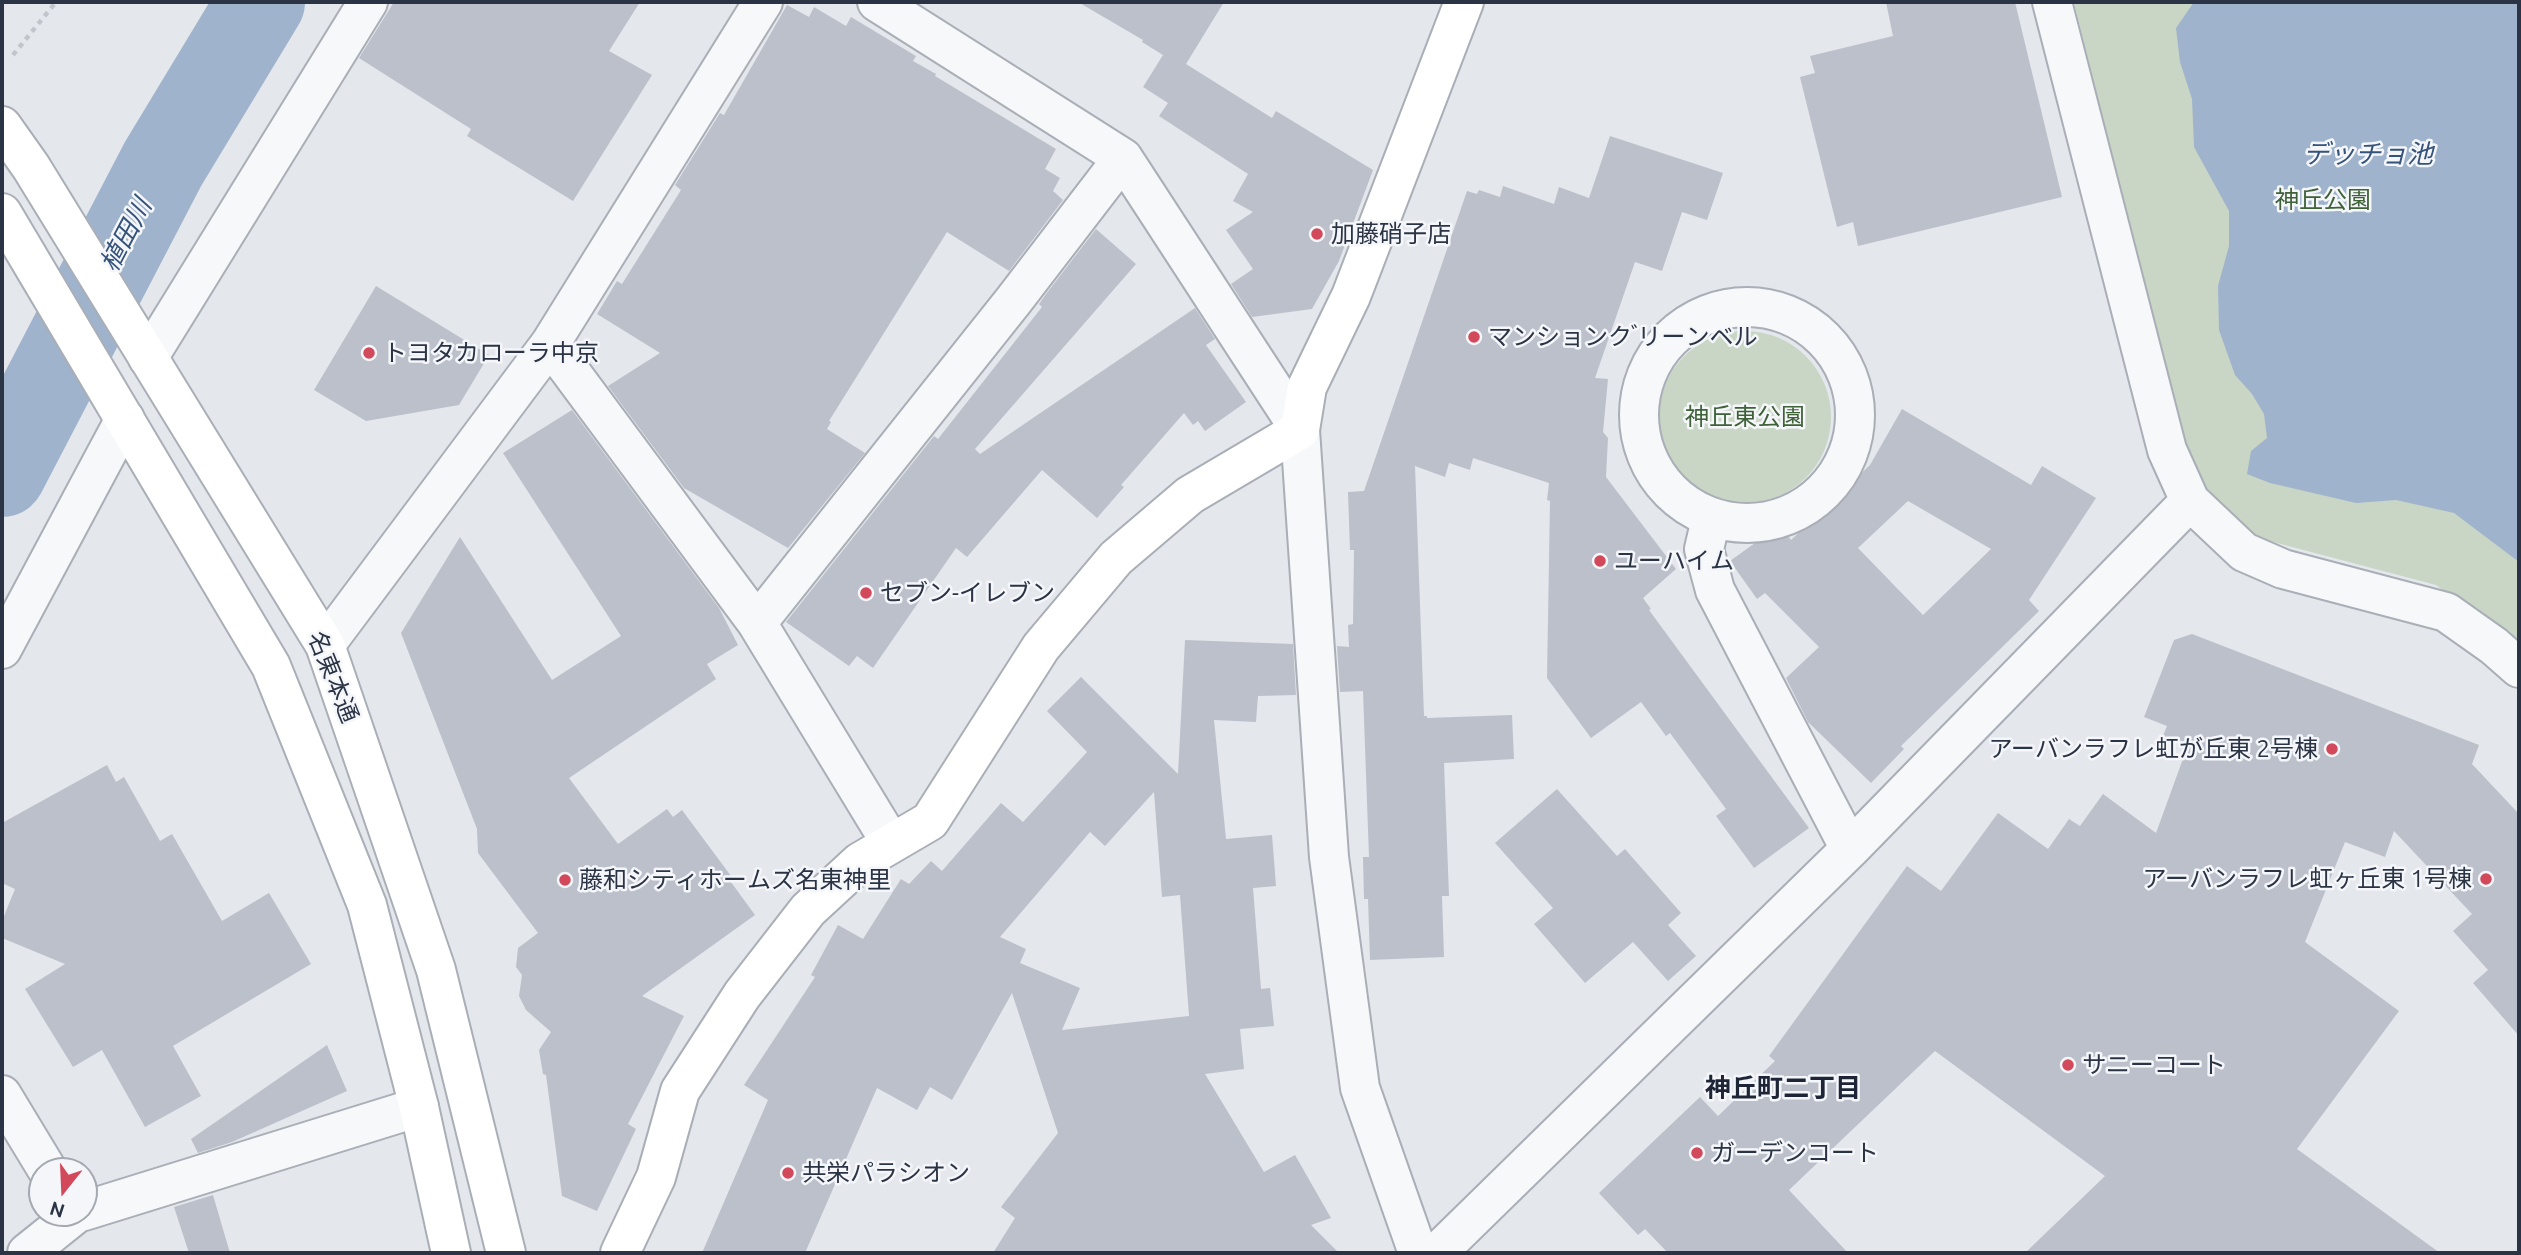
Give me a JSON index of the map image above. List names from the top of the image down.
{
  "streets": {
    "main road": ["名東本通"]
  },
  "districts": ["神丘町二丁目"],
  "water": ["デッチョ池", "植田川"],
  "parks": ["神丘公園", "神丘東公園"],
  "places": [
    "加藤硝子店",
    "マンションク ゙リーンベル",
    "トヨタカローラ中京",
    "ユーハイム",
    "セブン-イレブン",
    "アーバンラフレ虹が丘東 2号棟",
    "アーバンラフレ虹ヶ丘東 1号棟",
    "藤和シティホームズ名東神里",
    "サニーコート",
    "ガーデンコート",
    "共栄パラシオン"
  ],
  "north": "bottom"
}
